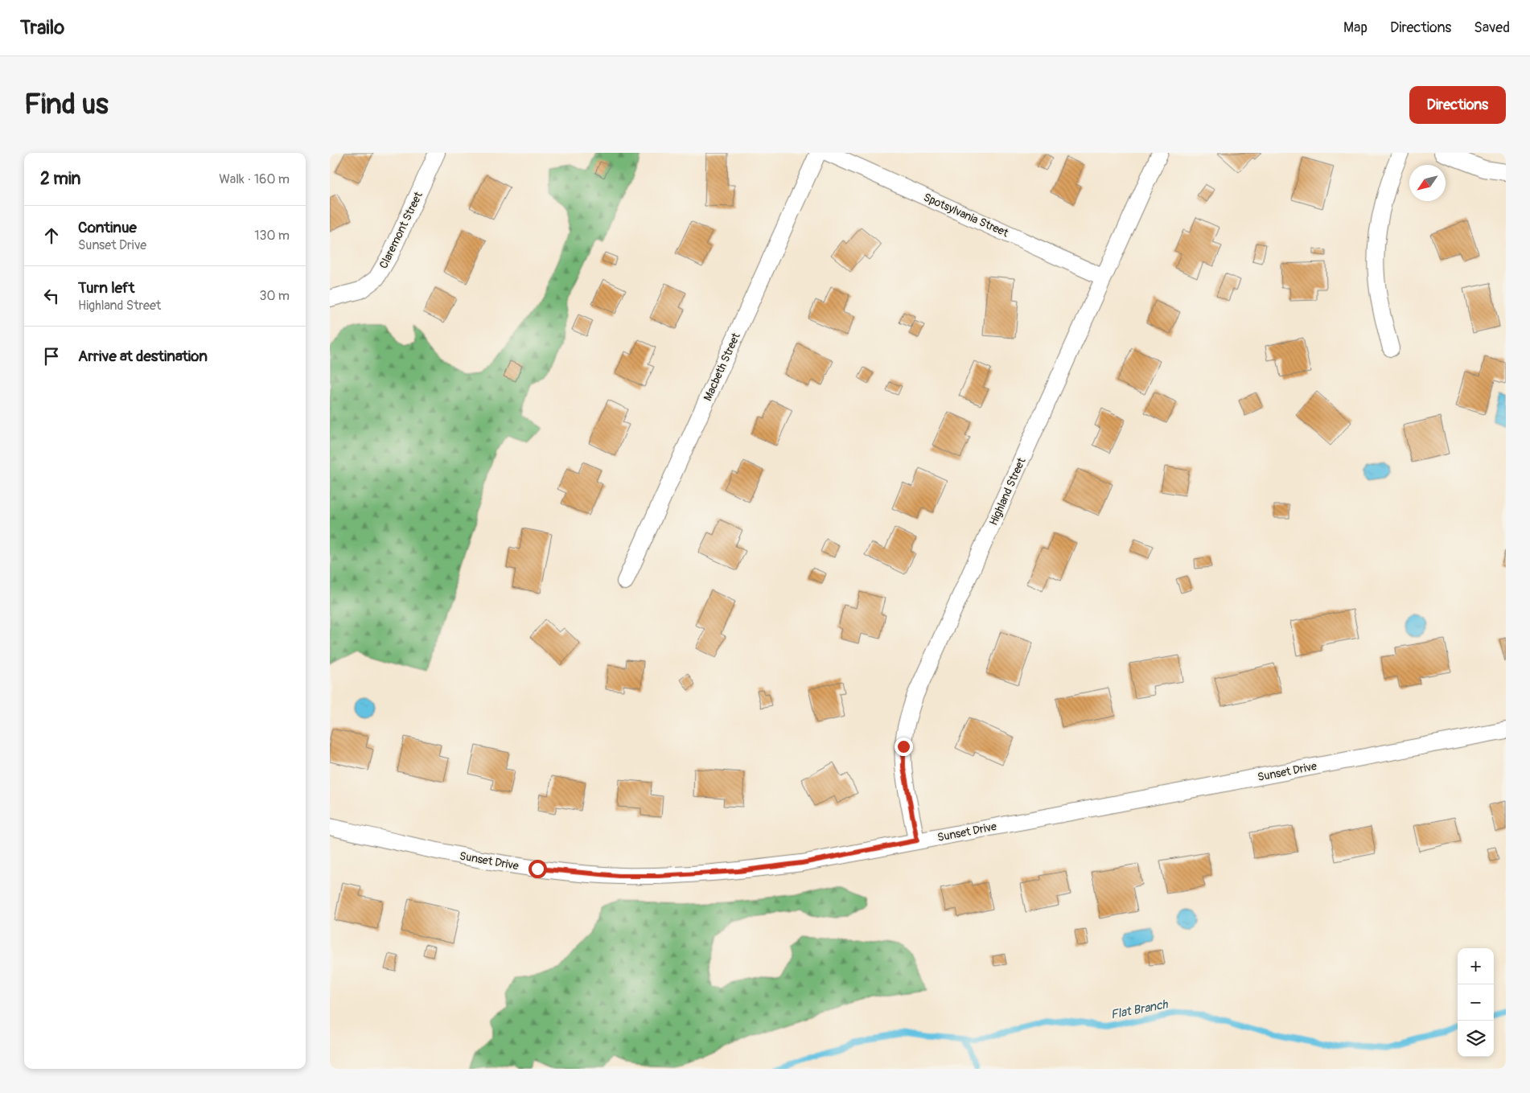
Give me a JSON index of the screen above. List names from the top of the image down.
{
  "streets": {
    "street": [
      "Spotsylvania Street",
      "Claremont Street",
      "Macbeth Street",
      "Highland Street",
      "Sunset Drive"
    ]
  },
  "crossings": [
    ["Spotsylvania Street", "Highland Street"],
    ["Highland Street", "Sunset Drive"]
  ],
  "water": ["Flat Branch"],
  "north": "bottom left",
  "page": {
    "header": "Trailo",
    "nav": ["Map", "Directions", "Saved"],
    "buttons": "Directions",
    "title": "Find us",
    "heading": ["2 min", "Walk · 160 m"],
    "list": [
      ["Continue", "Sunset Drive", "130 m"],
      ["Turn left", "Highland Street", "30 m"],
      "Arrive at destination"
    ],
    "map_buttons": ["+", "−"]
  }
}
